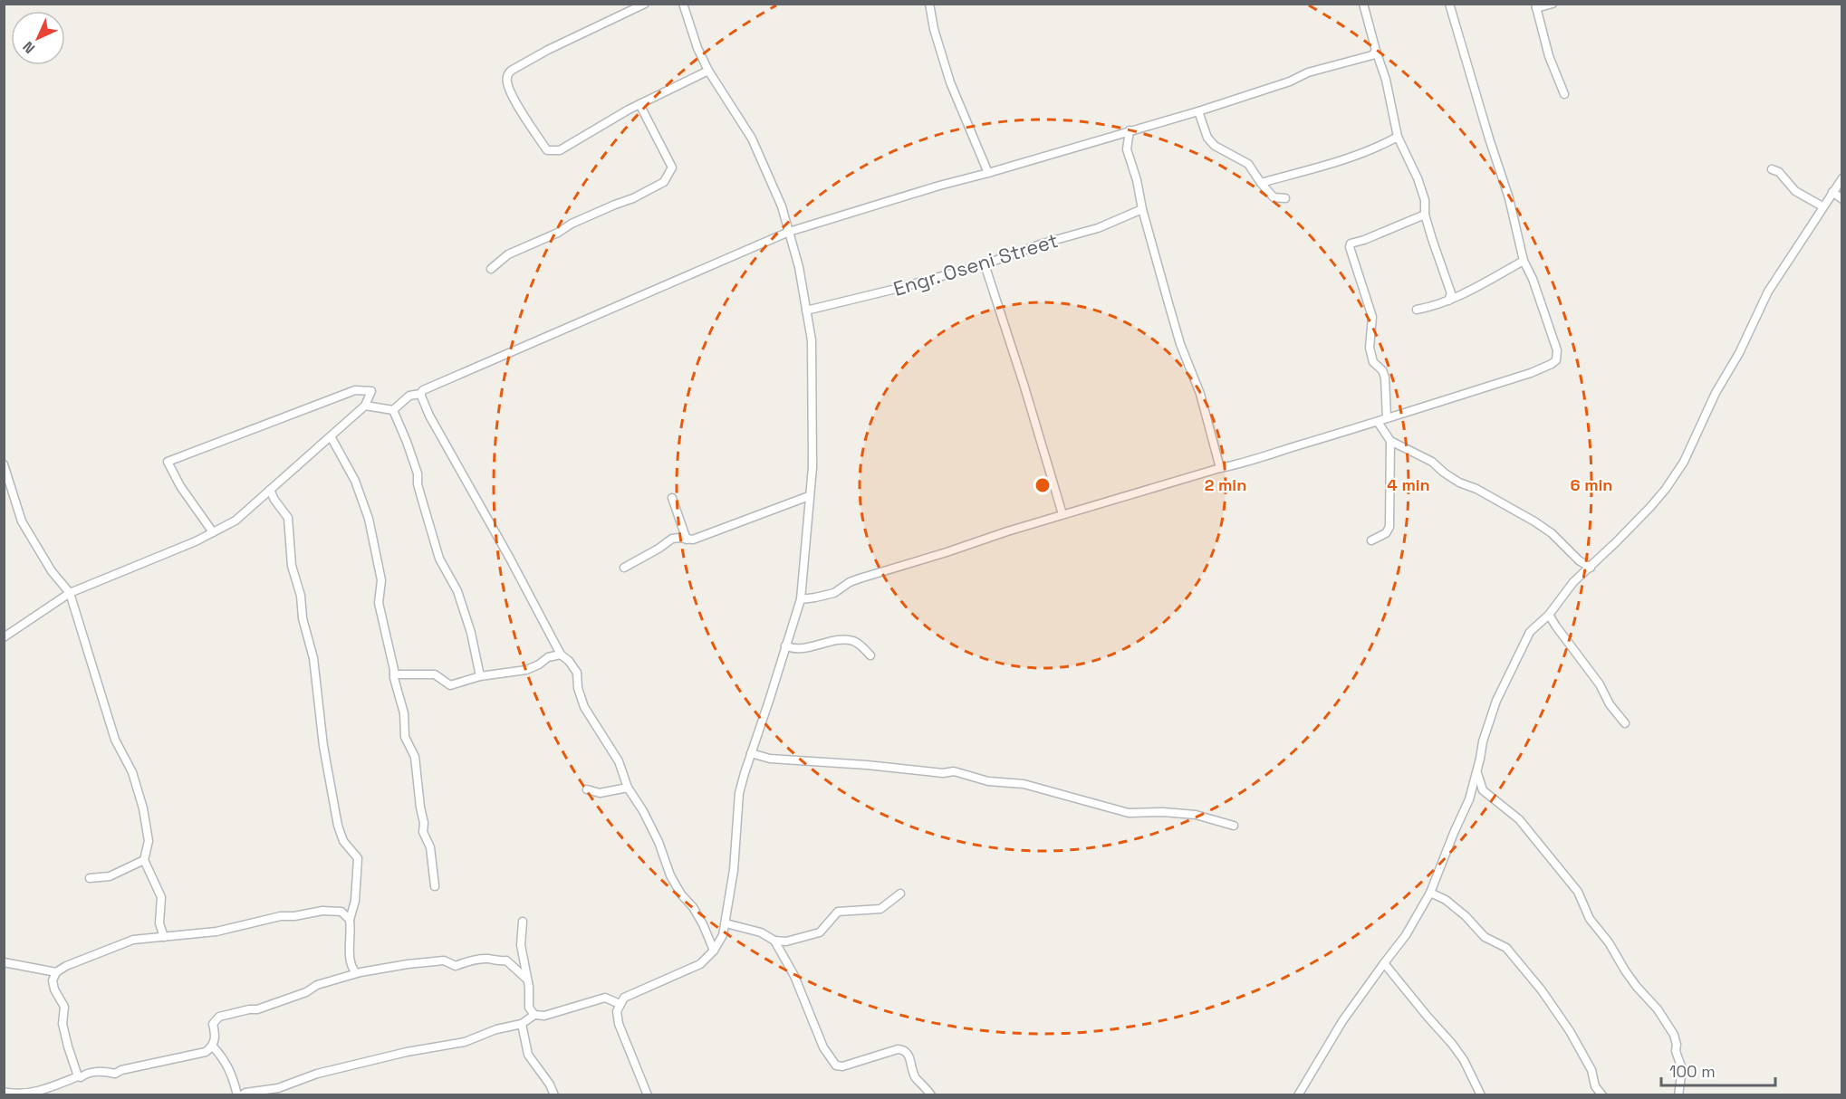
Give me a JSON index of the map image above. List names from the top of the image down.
{
  "streets": {
    "street": ["Engr. Oseni Street"]
  },
  "scale_bar": "100 m",
  "north": "bottom left",
  "rings": ["2 min", "4 min", "6 min"]
}
